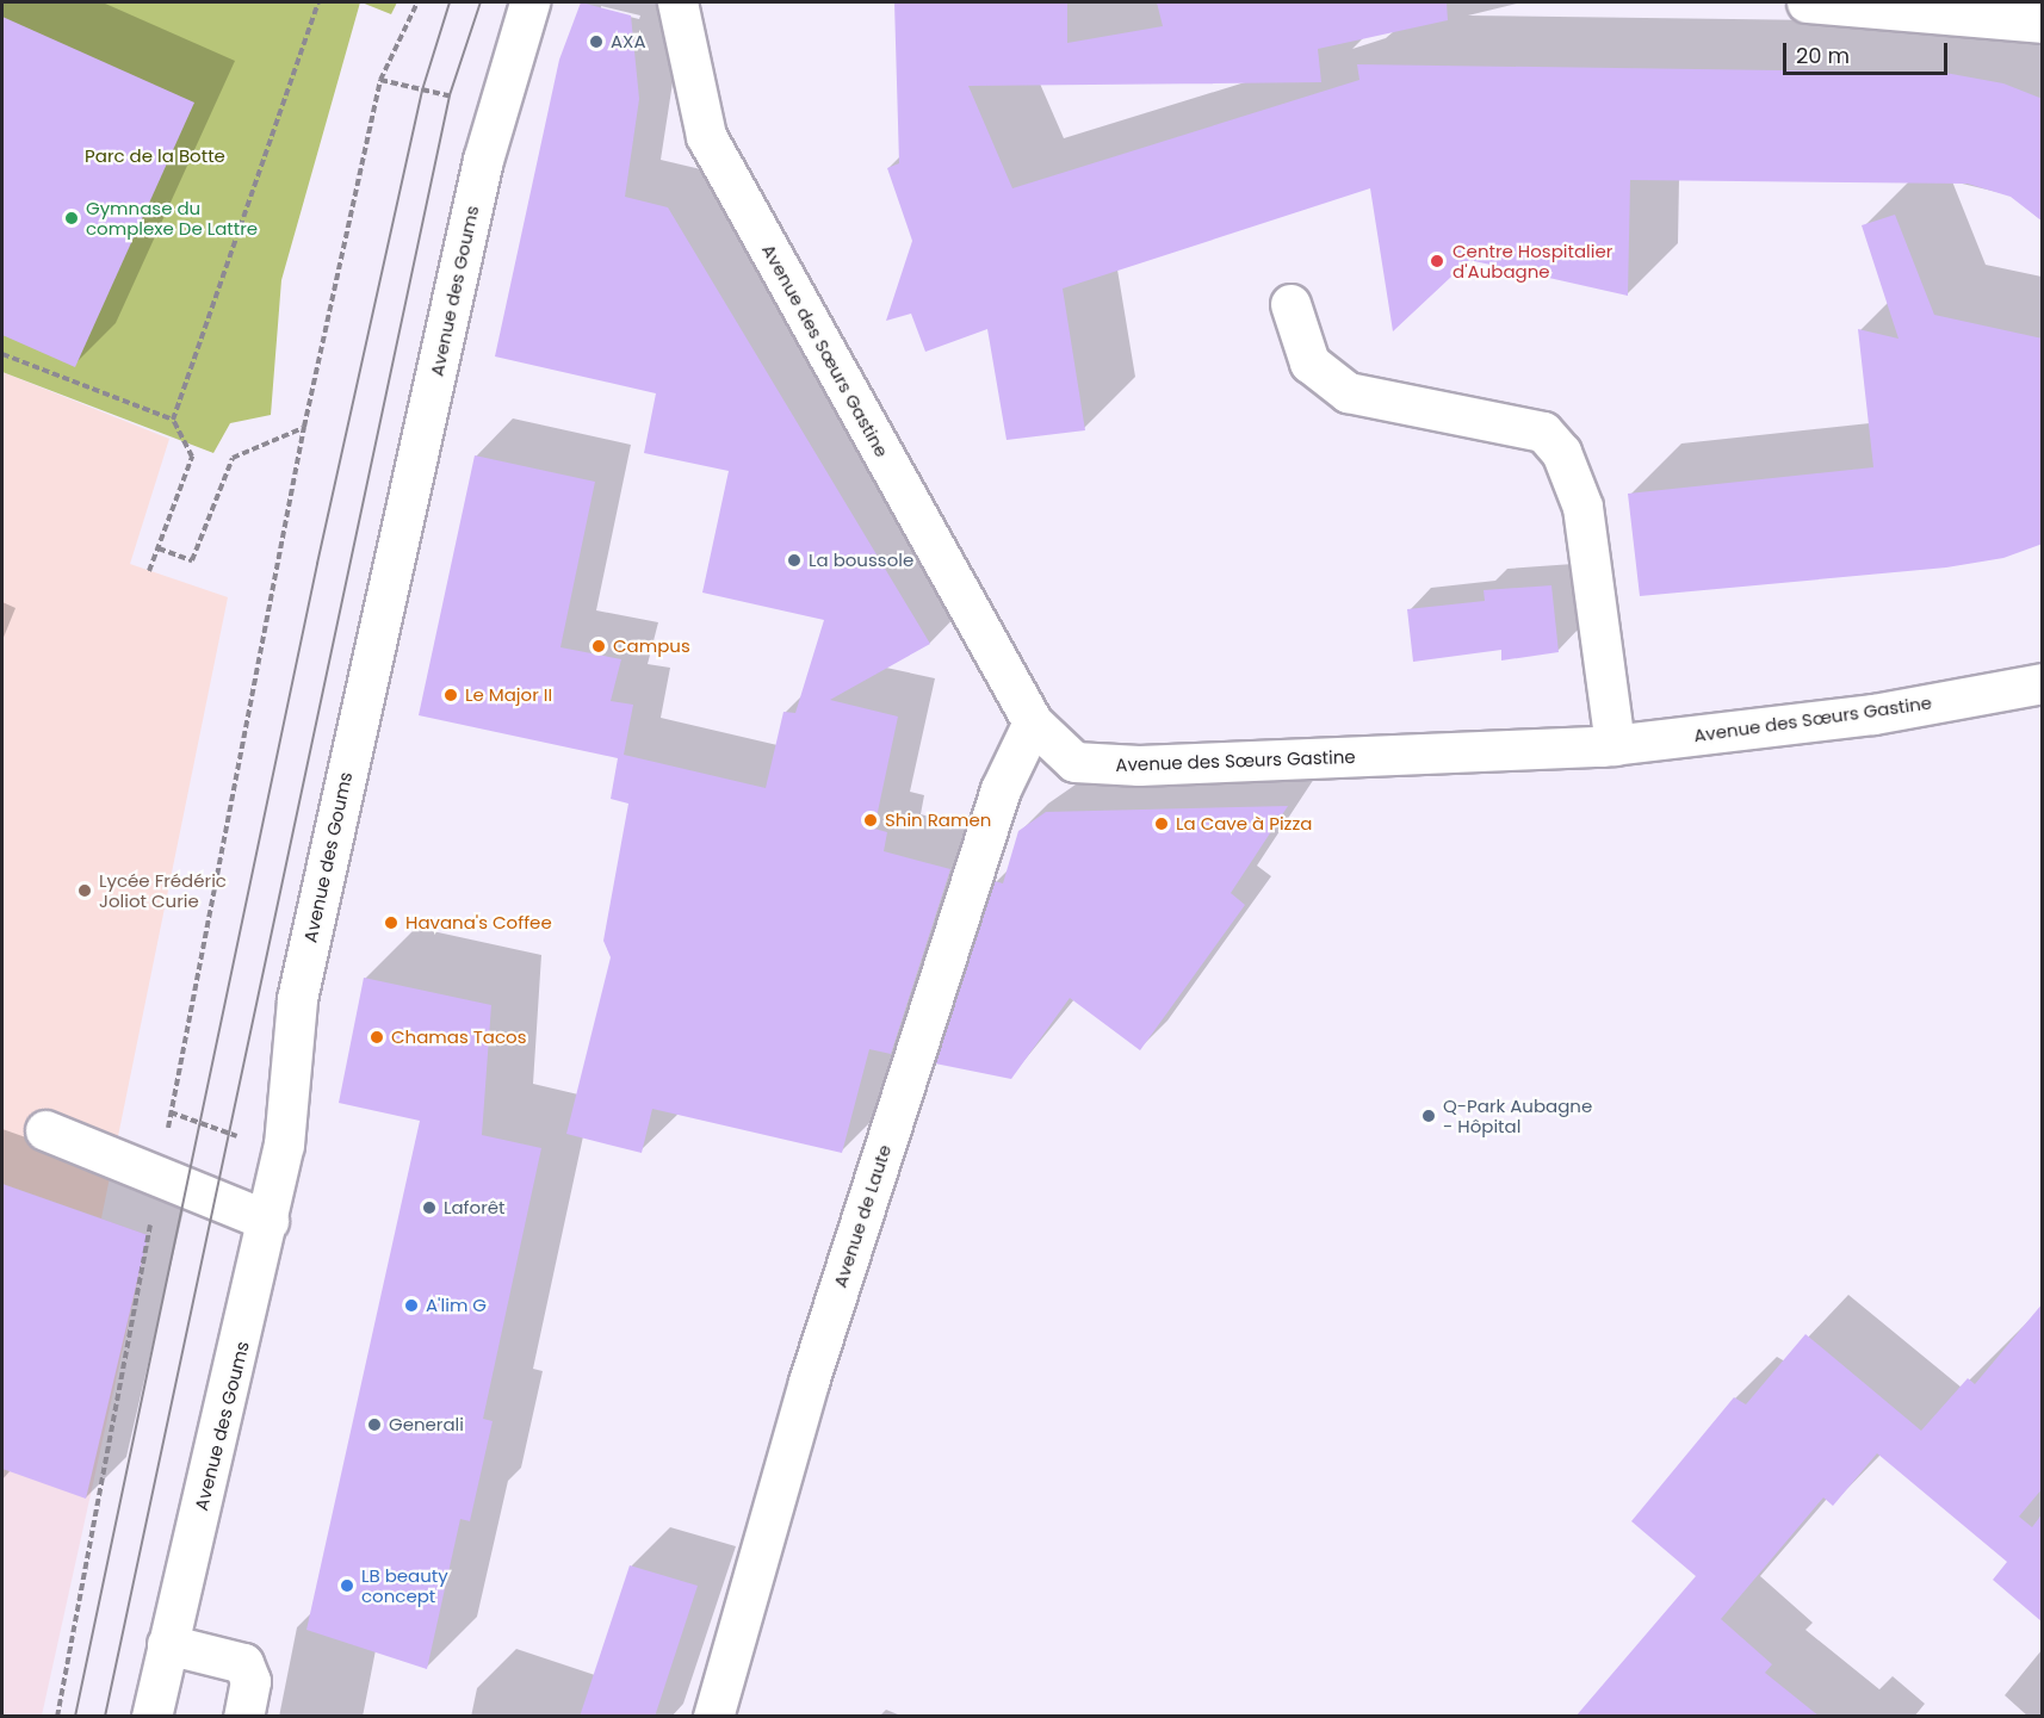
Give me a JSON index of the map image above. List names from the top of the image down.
{
  "streets": {
    "street": ["Avenue des Goums", "Avenue des Sœurs Gastine", "Avenue de Laute"]
  },
  "crossings": [
    ["Avenue des Sœurs Gastine", "Avenue de Laute"]
  ],
  "parks": ["Parc de la Botte"],
  "places": [
    "AXA",
    "Gymnase du complexe De Lattre",
    "Centre Hospitalier d'Aubagne",
    "La boussole",
    "Campus",
    "Le Major II",
    "Shin Ramen",
    "La Cave à Pizza",
    "Lycée Frédéric Joliot Curie",
    "Havana's Coffee",
    "Chamas Tacos",
    "Q-Park Aubagne - Hôpital",
    "Laforêt",
    "A'lim G",
    "Generali",
    "LB beauty concept"
  ],
  "scale_bar": "20 m"
}
